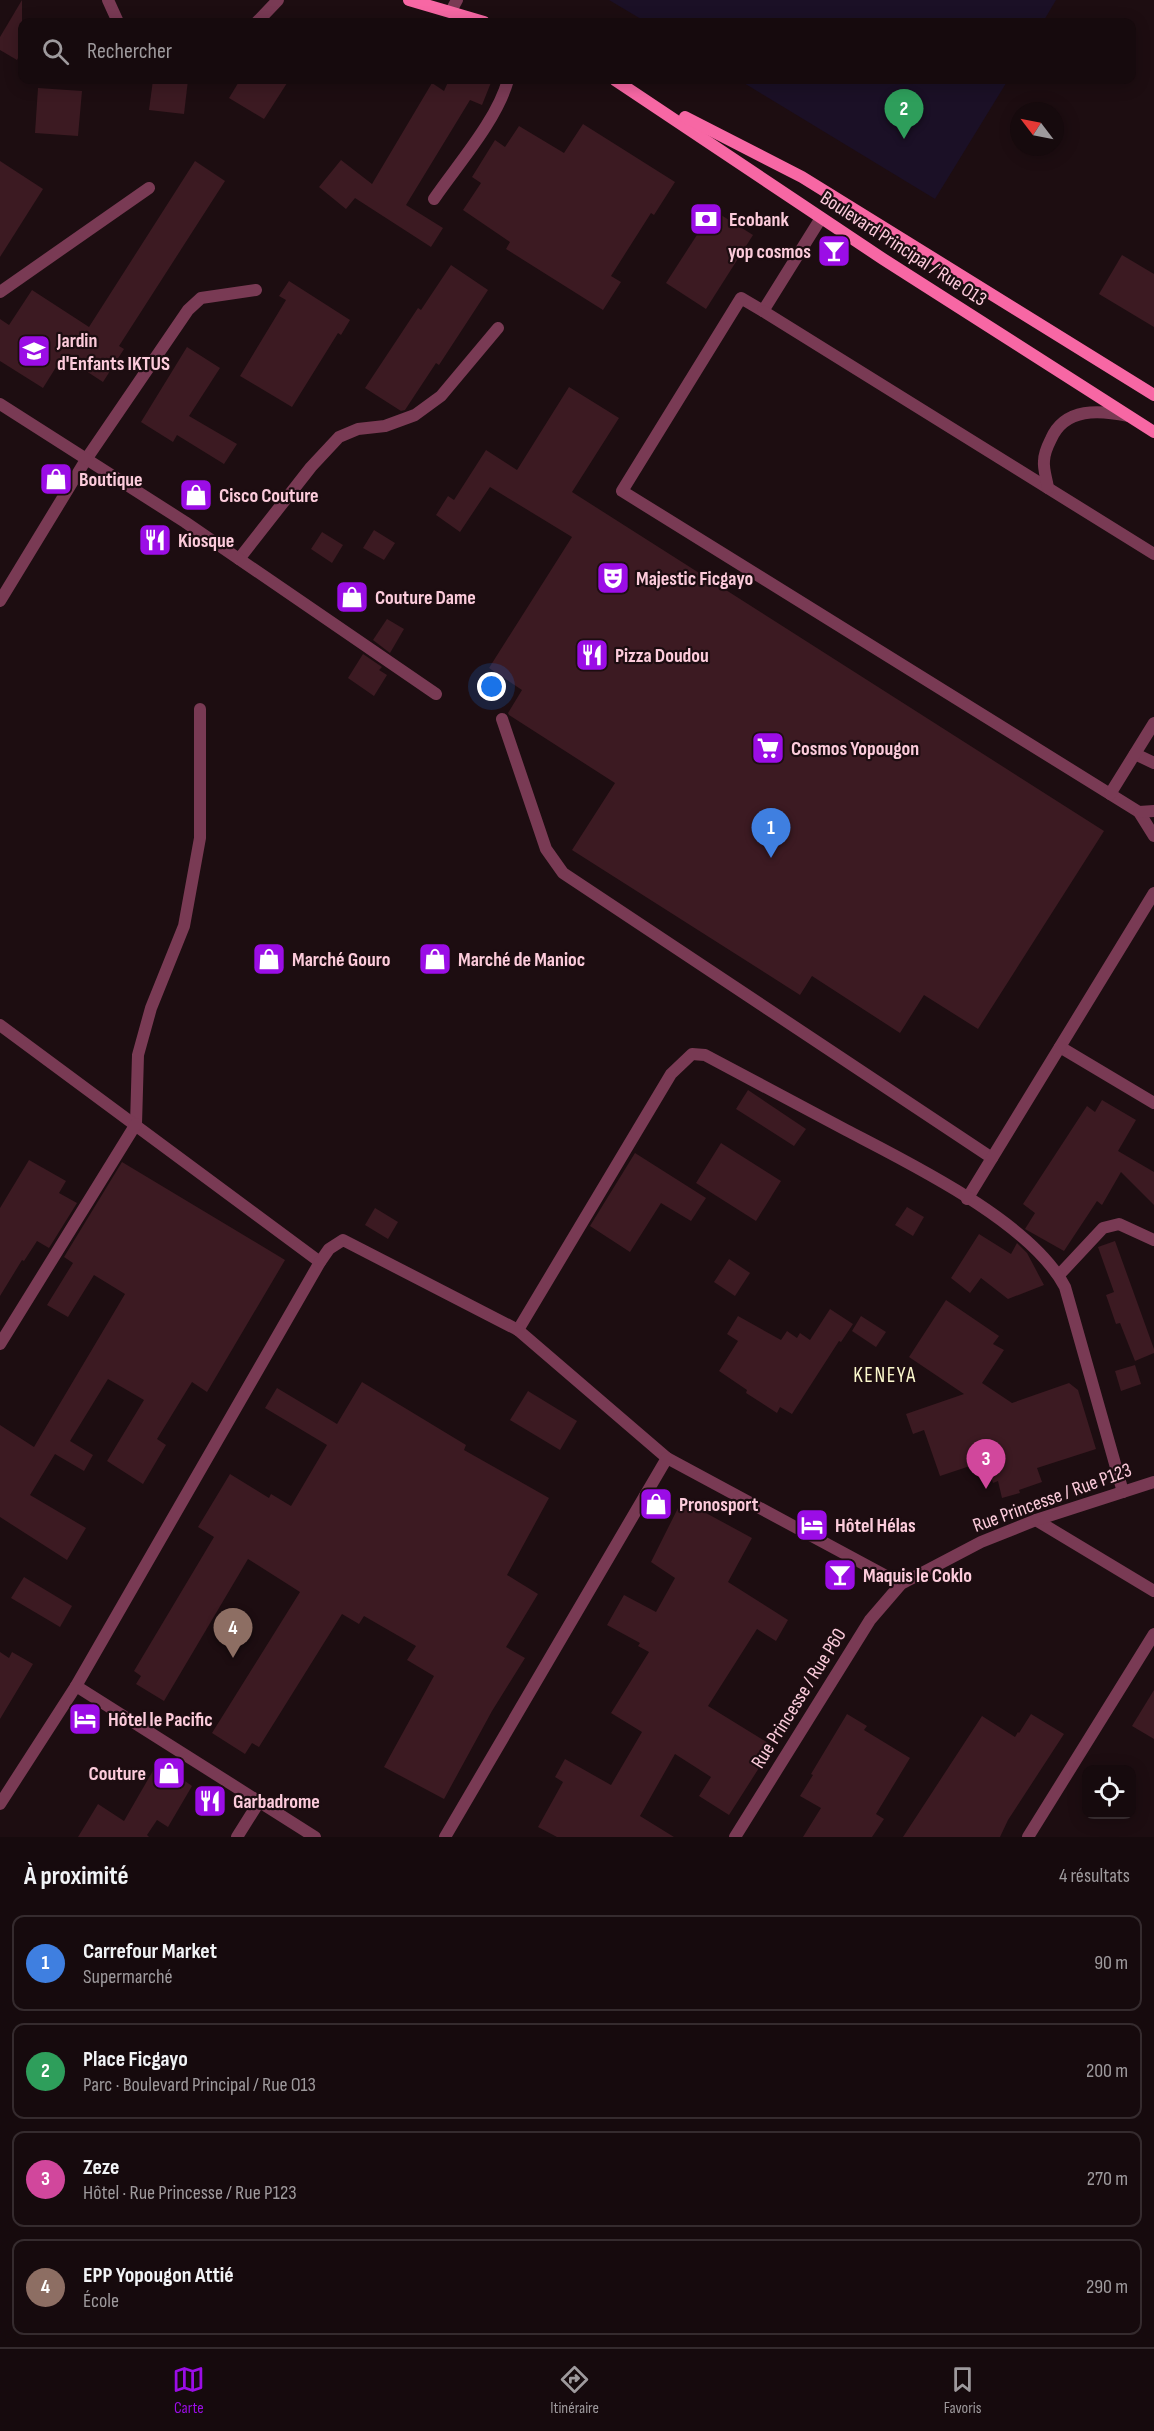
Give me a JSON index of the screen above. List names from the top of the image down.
{
  "streets": {
    "main road": ["Boulevard Principal / Rue O13"],
    "street": ["Rue Princesse / Rue P123", "Rue Princesse / Rue P60"]
  },
  "crossings": [
    ["Rue Princesse / Rue P123", "Rue Princesse / Rue P60"]
  ],
  "districts": ["KENEYA"],
  "places": {
    "bank": ["Ecobank"],
    "bar": ["yop cosmos", "Maquis le Coklo"],
    "school or university": ["Jardin d'Enfants IKTUS"],
    "shop": [
      "Boutique",
      "Cisco Couture",
      "Couture Dame",
      "Marché Gouro",
      "Marché de Manioc",
      "Pronosport",
      "Couture"
    ],
    "restaurant": ["Kiosque", "Pizza Doudou", "Garbadrome"],
    "theatre": ["Majestic Ficgayo"],
    "supermarket": ["Cosmos Yopougon"],
    "hotel": ["Hôtel Hélas", "Hôtel le Pacific"]
  },
  "north": "top left",
  "page": {
    "search": "Rechercher",
    "pins": [
      "2",
      "1",
      "3",
      "4"
    ],
    "heading": ["À proximité", "4 résultats"],
    "list": [
      {
        "mark": "1",
        "name": "Carrefour Market",
        "note": "Supermarché",
        "value": "90 m"
      },
      {
        "mark": "2",
        "name": "Place Ficgayo",
        "note": "Parc · Boulevard Principal / Rue O13",
        "value": "200 m"
      },
      {
        "mark": "3",
        "name": "Zeze",
        "note": "Hôtel · Rue Princesse / Rue P123",
        "value": "270 m"
      },
      {
        "mark": "4",
        "name": "EPP Yopougon Attié",
        "note": "École",
        "value": "290 m"
      }
    ],
    "nav": ["Carte", "Itinéraire", "Favoris"]
  }
}
